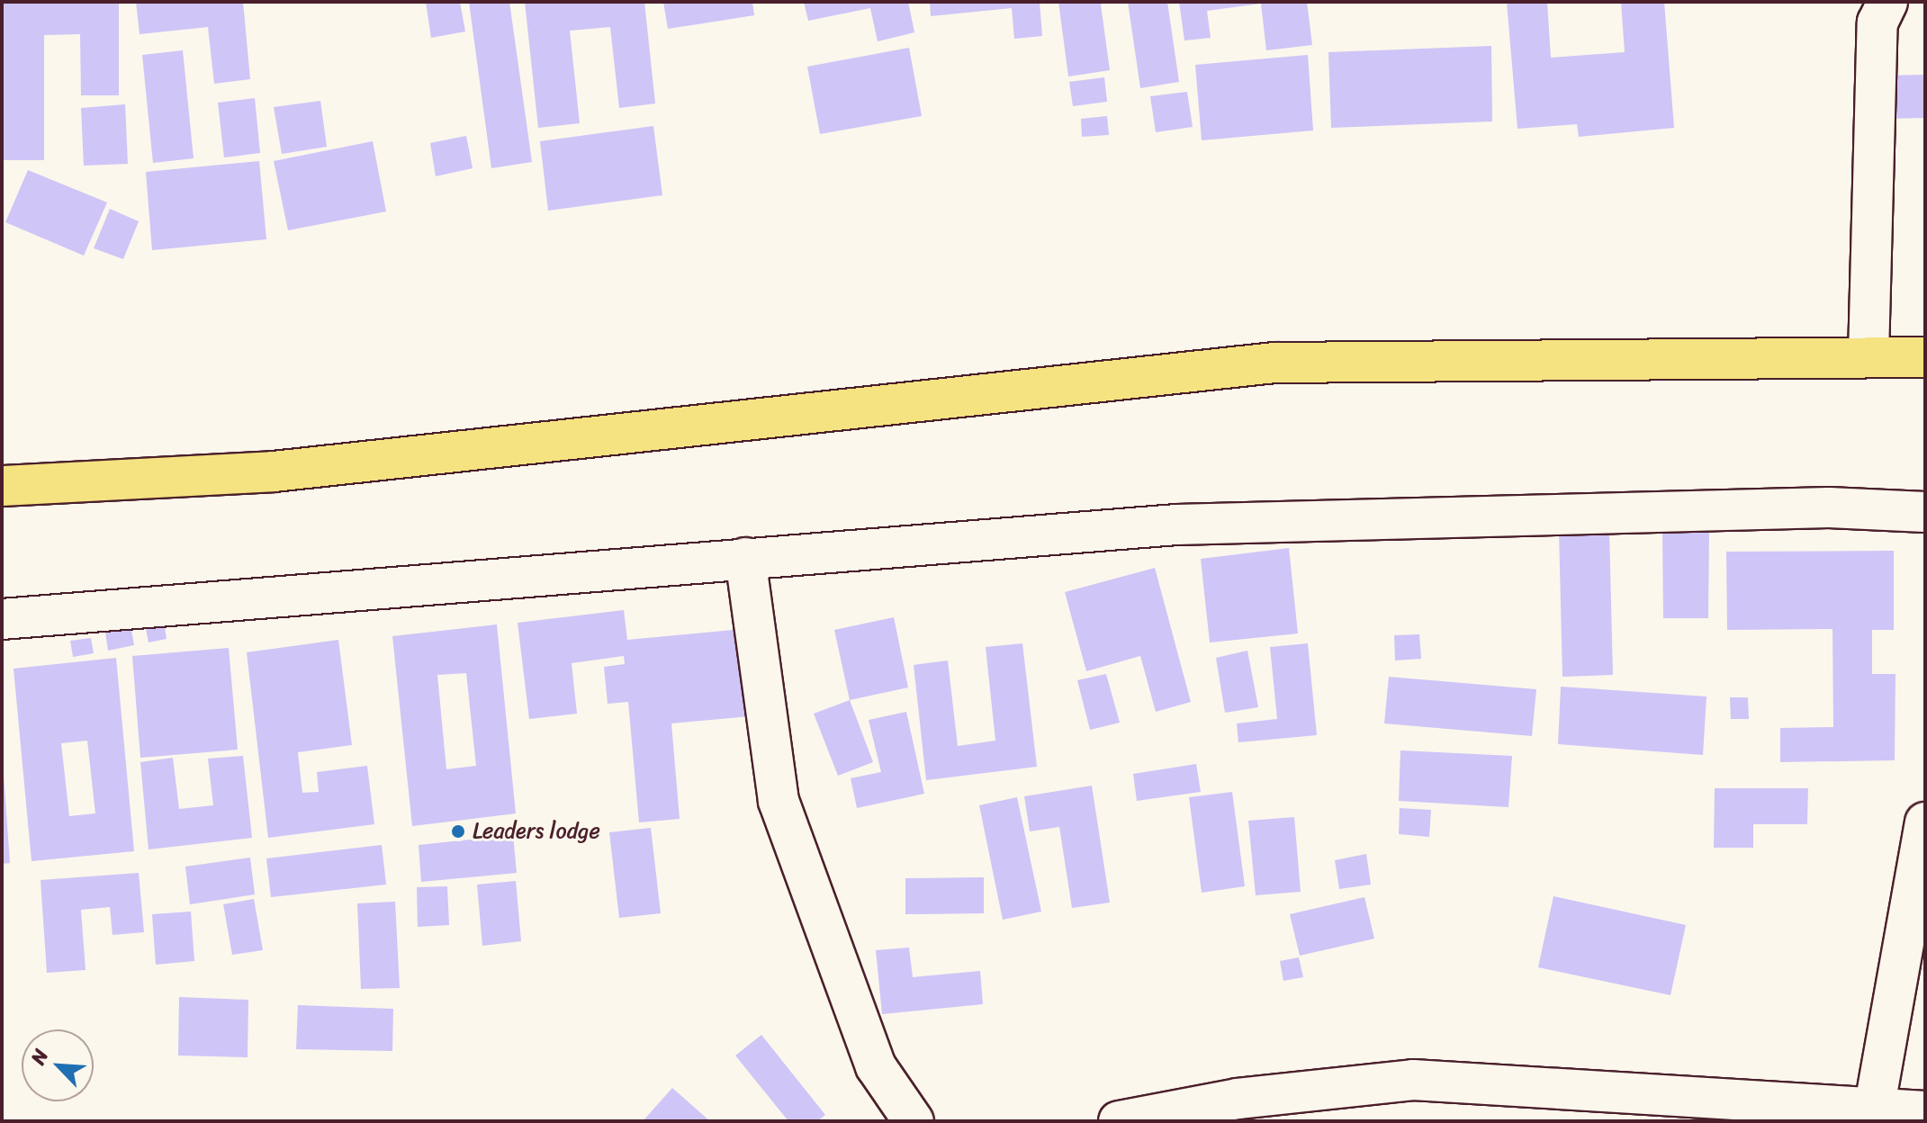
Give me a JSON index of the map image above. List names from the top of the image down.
{
  "places": ["Leaders lodge"],
  "north": "top left"
}
